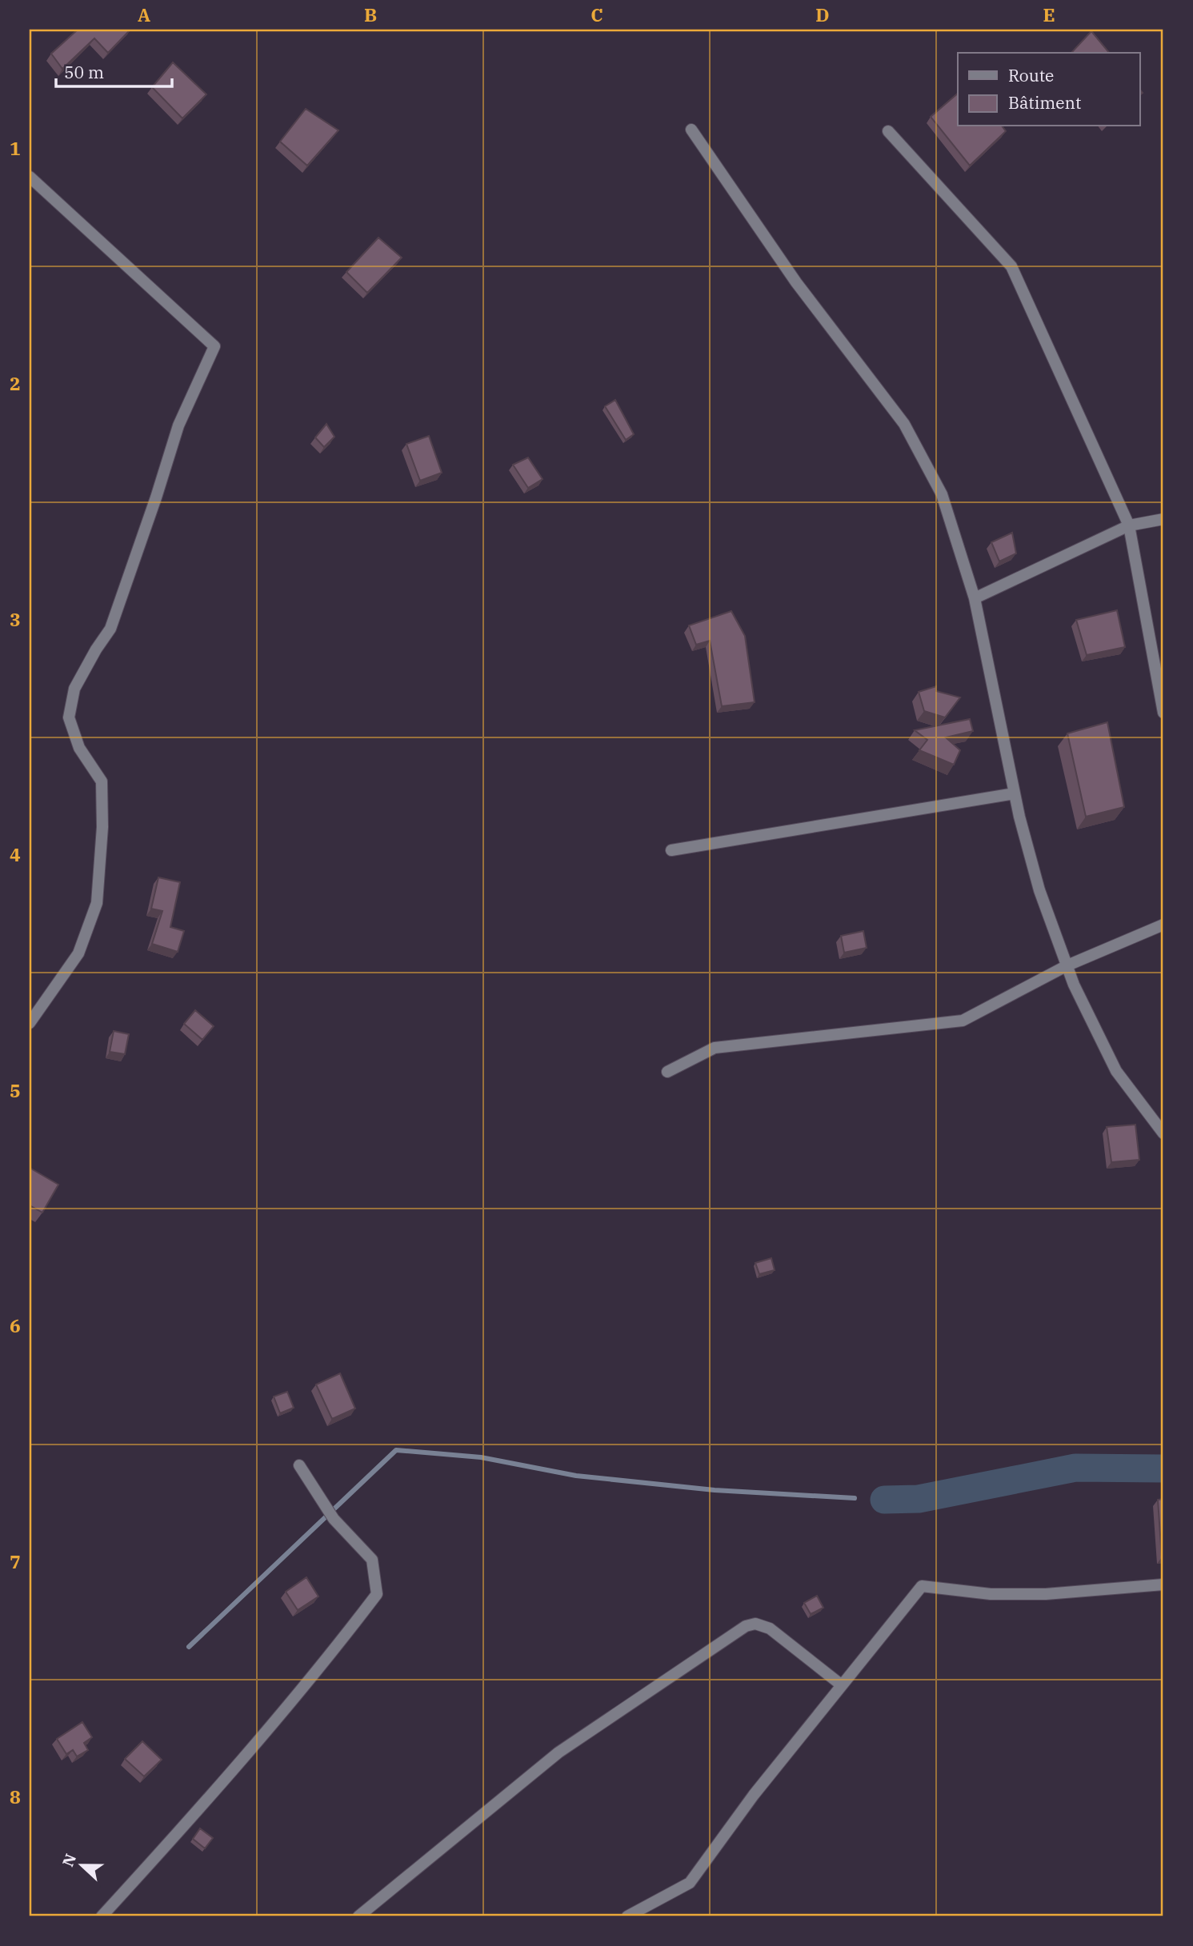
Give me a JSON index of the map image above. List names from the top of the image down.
{
  "legend": ["Route", "Bâtiment"],
  "scale_bar": "50 m",
  "north": "left",
  "grid": {
    "columns": [
      "A",
      "B",
      "C",
      "D",
      "E"
    ],
    "rows": [
      "1",
      "2",
      "3",
      "4",
      "5",
      "6",
      "7",
      "8"
    ]
  }
}
